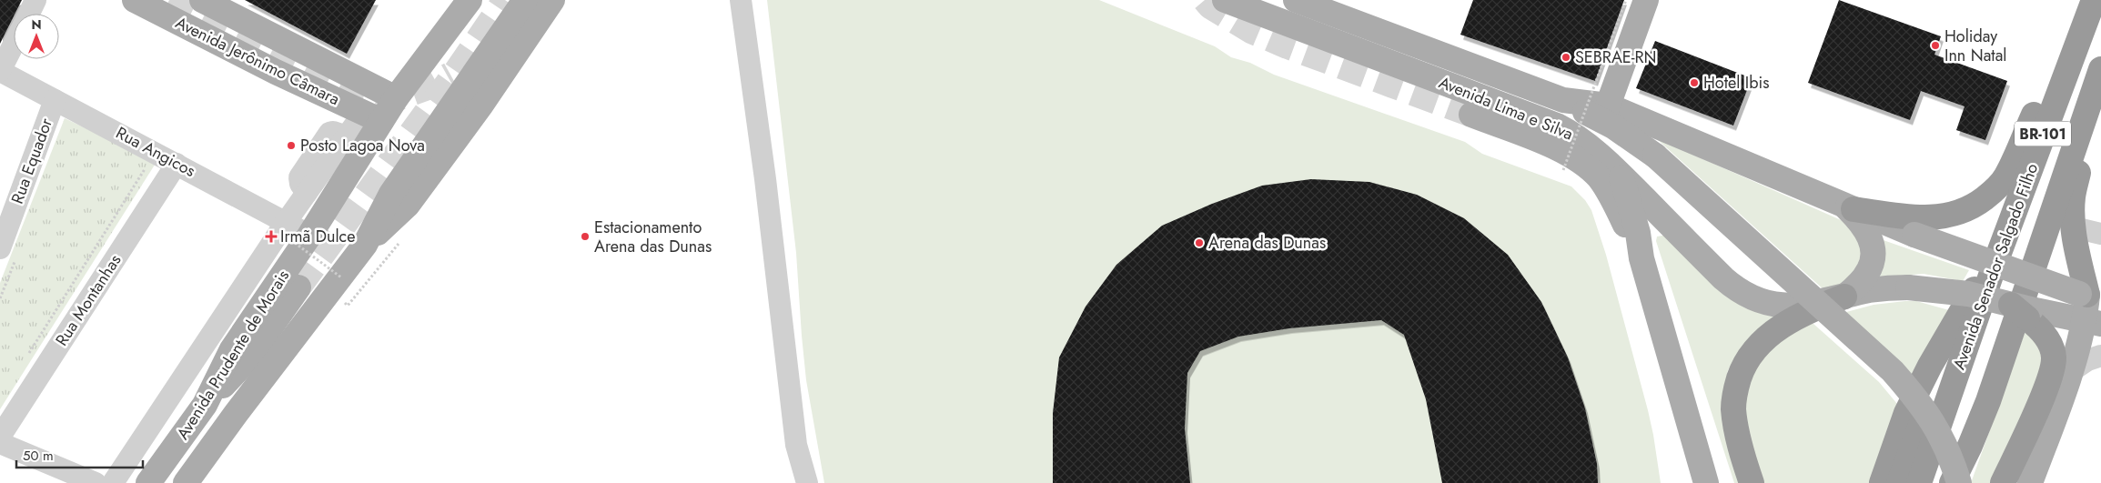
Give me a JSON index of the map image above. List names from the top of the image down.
{
  "streets": {
    "highway": ["BR-101", "Avenida Senador Salgado Filho"],
    "main road": ["Avenida Jerônimo Câmara", "Avenida Lima e Silva", "Avenida Prudente de Morais"],
    "street": ["Rua Angicos", "Rua Equador", "Rua Montanhas"]
  },
  "crossings": [
    ["Avenida Jerônimo Câmara", "Avenida Prudente de Morais"],
    ["Rua Angicos", "Rua Equador"],
    ["Rua Angicos", "Rua Montanhas"],
    ["Rua Angicos", "Avenida Prudente de Morais"]
  ],
  "places": {
    "other": [
      "Holiday Inn Natal",
      "SEBRAE-RN",
      "Hotel Ibis",
      "Posto Lagoa Nova",
      "Estacionamento Arena das Dunas",
      "Arena das Dunas"
    ],
    "health": ["Irmã Dulce"]
  },
  "scale_bar": "50 m",
  "north": "top"
}
